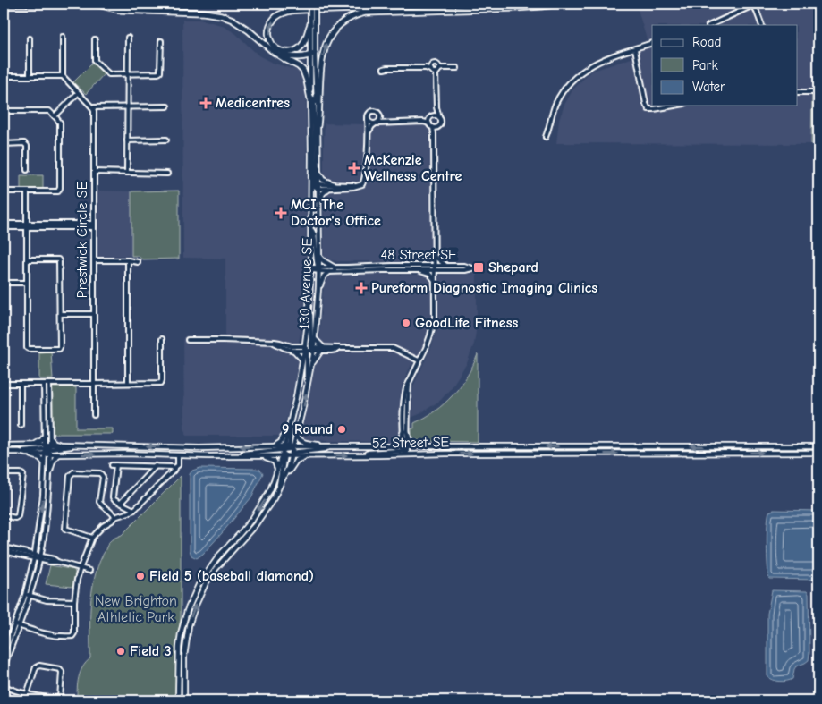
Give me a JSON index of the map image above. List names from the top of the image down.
{
  "streets": {
    "main road": ["130 Avenue SE", "52 Street SE"],
    "street": ["Prestwick Circle SE", "48 Street SE"]
  },
  "crossings": [
    ["48 Street SE", "130 Avenue SE"],
    ["130 Avenue SE", "52 Street SE"]
  ],
  "parks": ["New Brighton Athletic Park"],
  "places": {
    "health": [
      "Medicentres",
      "McKenzie Wellness Centre",
      "MCI The Doctor's Office",
      "Pureform Diagnostic Imaging Clinics"
    ],
    "transit": ["Shepard"],
    "other": [
      "GoodLife Fitness",
      "9 Round",
      "Field 5 (baseball diamond)",
      "Field 3"
    ]
  },
  "legend": ["Road", "Park", "Water"]
}
